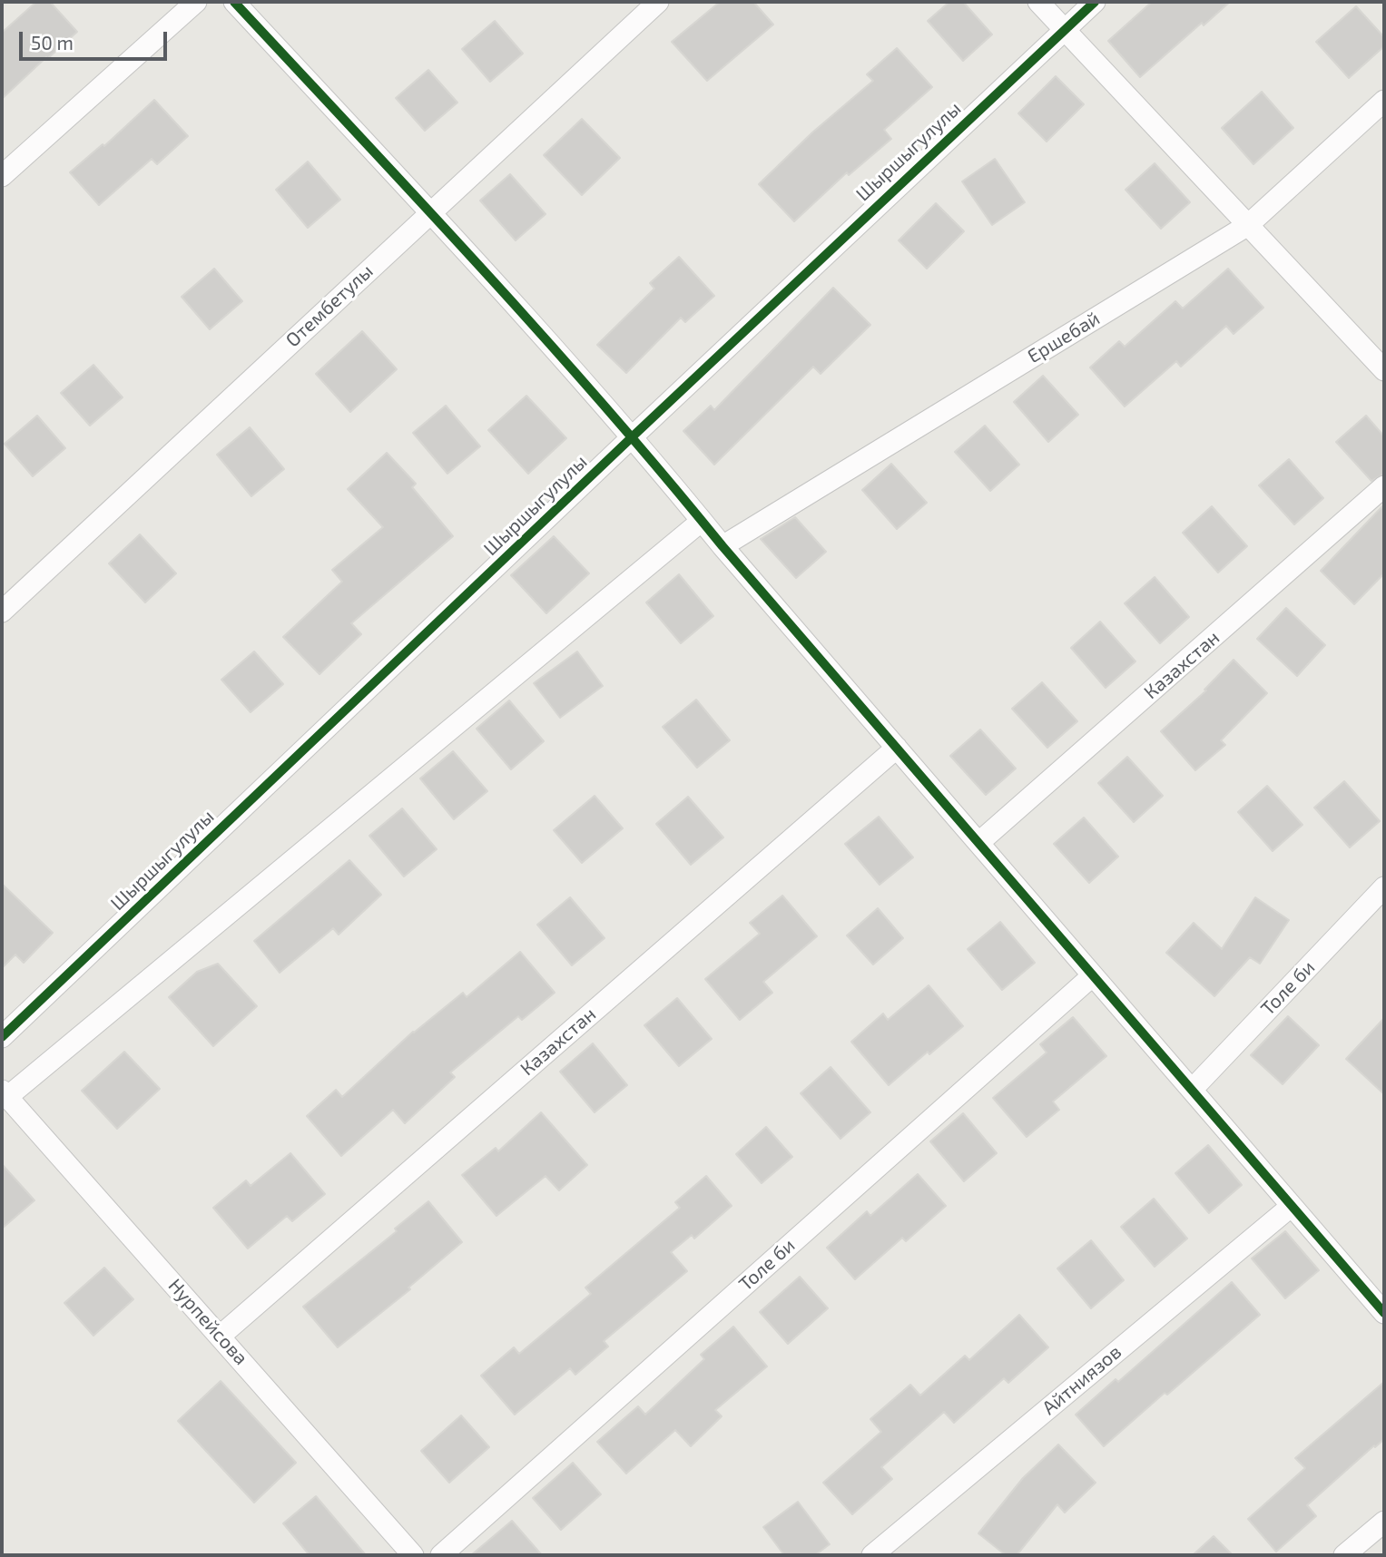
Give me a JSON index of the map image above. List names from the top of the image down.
{
  "streets": {
    "street": [
      "Шыршыгулулы",
      "Отембетулы",
      "Ершебай",
      "Казахстан",
      "Толе би",
      "Нурпейсова",
      "Айтниязов"
    ]
  },
  "crossings": [
    ["Казахстан", "Нурпейсова"]
  ],
  "scale_bar": "50 m"
}
